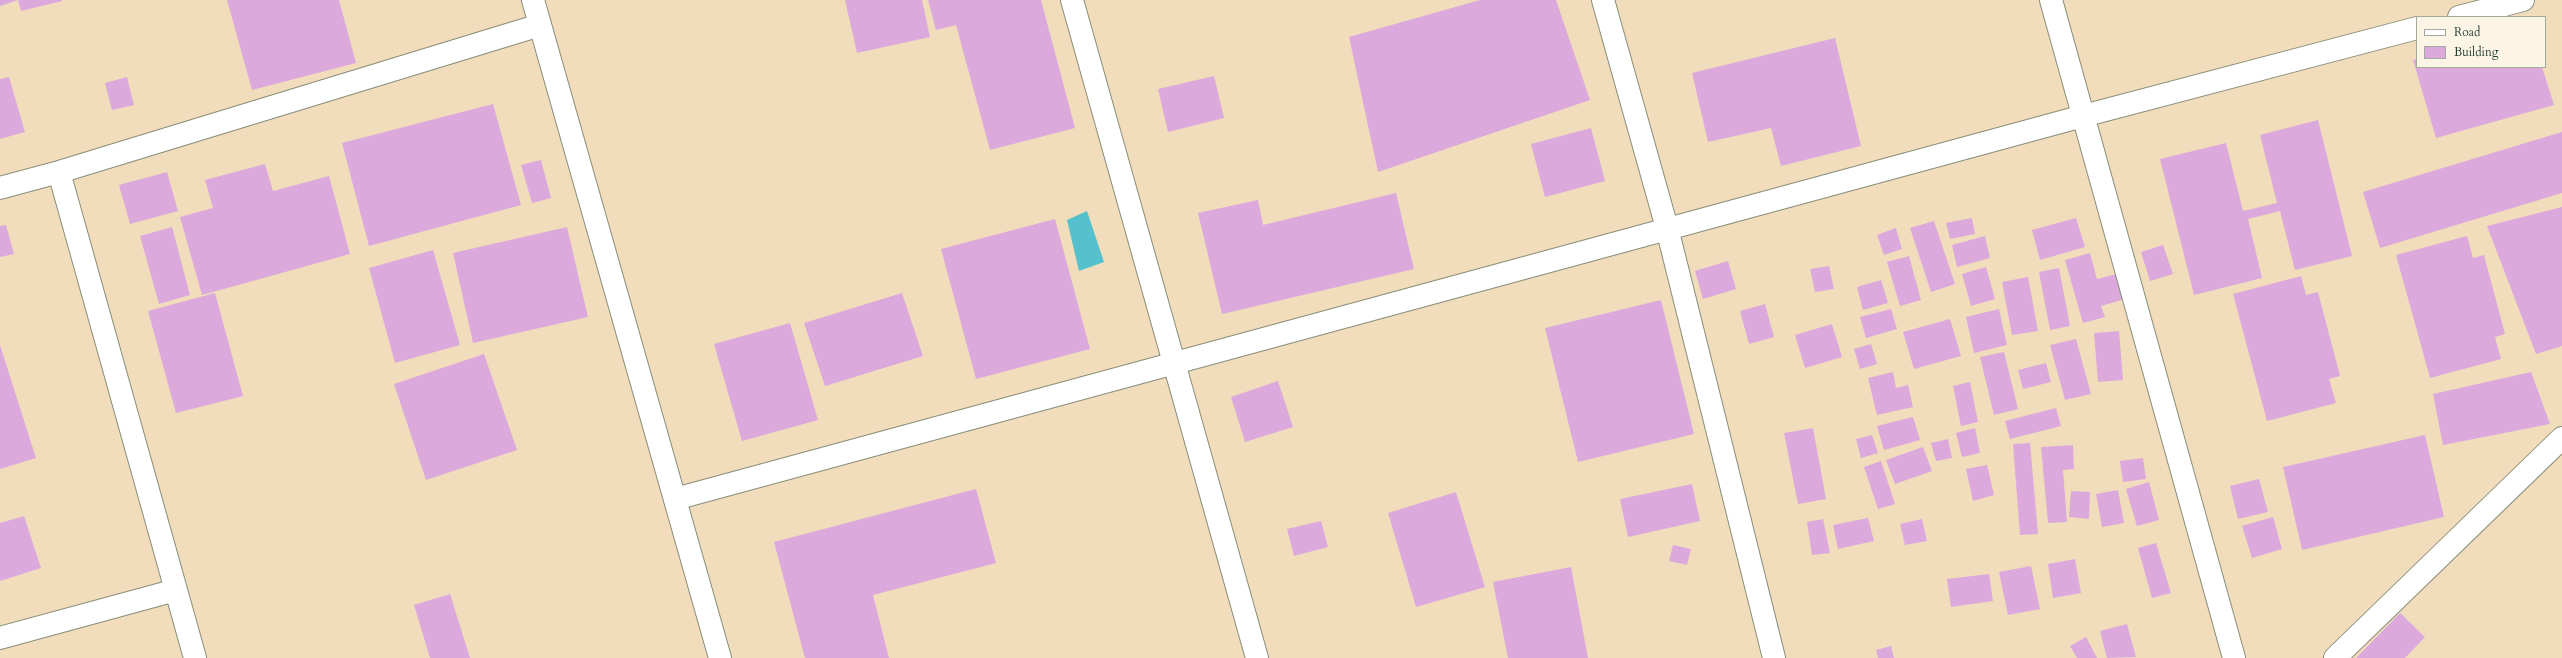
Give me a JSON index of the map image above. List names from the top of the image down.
{
  "legend": ["Road", "Building"]
}
